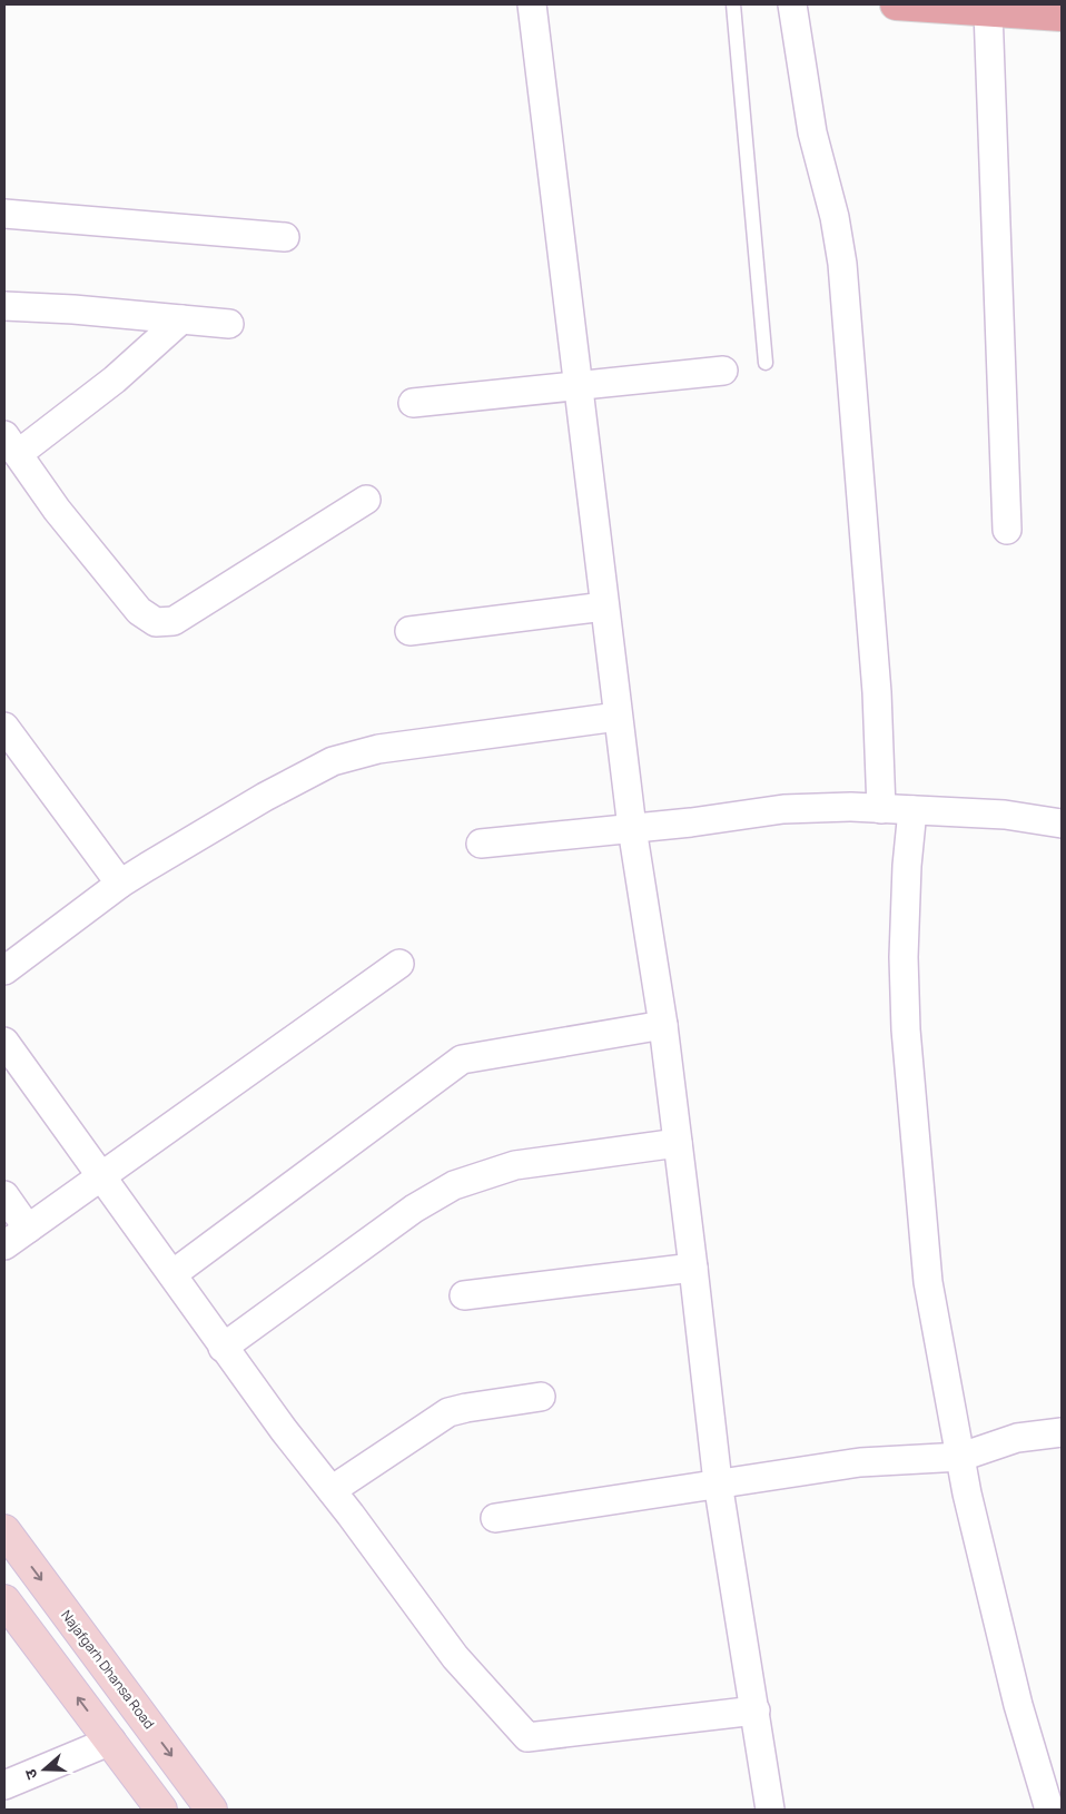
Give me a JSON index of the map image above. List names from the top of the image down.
{
  "streets": {
    "main road": ["Najafgarh Dhansa Road"]
  },
  "north": "left"
}
